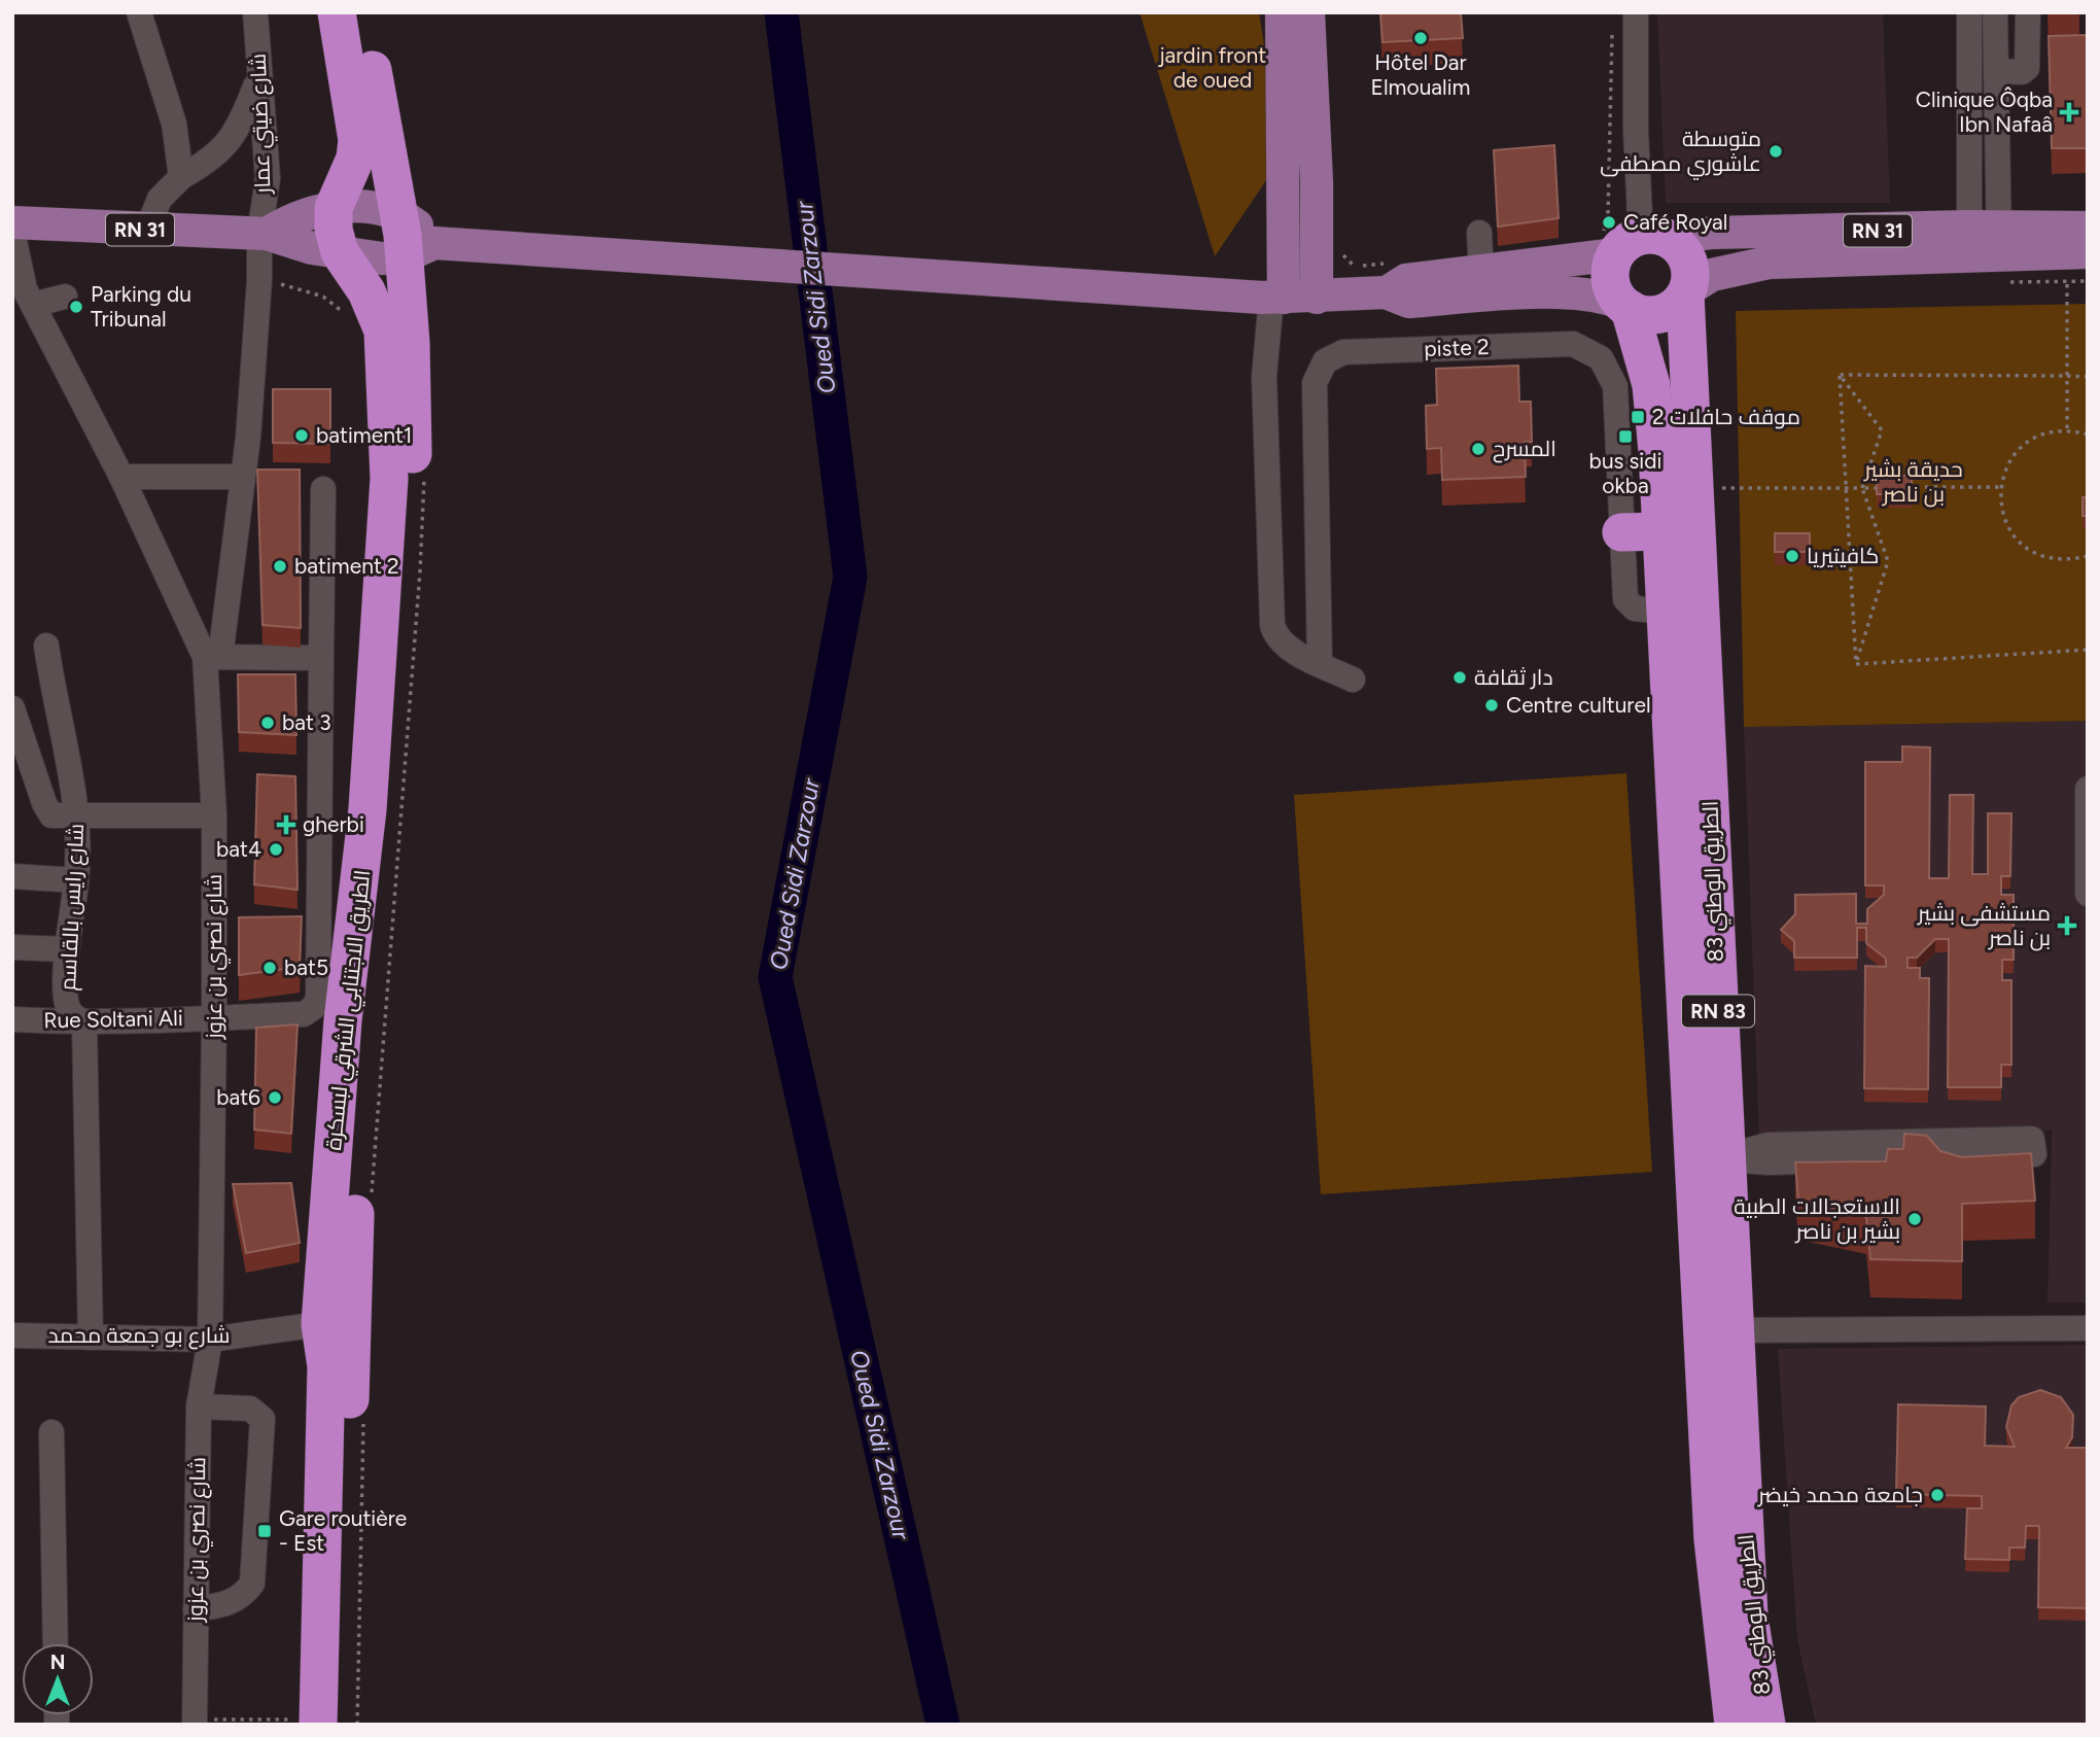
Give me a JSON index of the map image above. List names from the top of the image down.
{
  "streets": {
    "highway": ["الطريق الوطني 83", "الطريق الاجتنابي الشرقي لبسكرة", "RN 83"],
    "main road": ["RN 31"],
    "street": [
      "شارع ضيتي عمار",
      "piste 2",
      "شارع رايس بالقاسم",
      "شارع نصري بن عزوز",
      "Rue Soltani Ali",
      "شارع بو جمعة محمد"
    ]
  },
  "crossings": [
    ["شارع ضيتي عمار", "RN 31"],
    ["شارع ضيتي عمار", "شارع نصري بن عزوز"],
    ["RN 31", "الطريق الوطني 83"],
    ["RN 31", "الطريق الاجتنابي الشرقي لبسكرة"],
    ["piste 2", "الطريق الوطني 83"],
    ["شارع رايس بالقاسم", "Rue Soltani Ali"],
    ["شارع رايس بالقاسم", "شارع بو جمعة محمد"],
    ["شارع نصري بن عزوز", "Rue Soltani Ali"],
    ["شارع نصري بن عزوز", "شارع بو جمعة محمد"],
    ["الطريق الاجتنابي الشرقي لبسكرة", "شارع بو جمعة محمد"]
  ],
  "water": ["Oued Sidi Zarzour"],
  "parks": ["jardin front de oued", "حديقة بشير بن ناصر"],
  "places": {
    "other": [
      "Hôtel Dar Elmoualim",
      "متوسطة عاشوري مصطفى",
      "Café Royal",
      "Parking du Tribunal",
      "batiment1",
      "المسرح",
      "كافيتيريا",
      "batiment 2",
      "دار ثقافة",
      "Centre culturel",
      "bat 3",
      "bat4",
      "bat5",
      "bat6",
      "الاستعجالات الطبية بشير بن ناصر",
      "جامعة محمد خيضر"
    ],
    "health": ["Clinique Ôqba Ibn Nafaâ", "gherbi", "مستشفى بشير بن ناصر"],
    "transit": ["موقف حافلات 2", "bus sidi okba", "Gare routière - Est"]
  },
  "north": "top"
}
